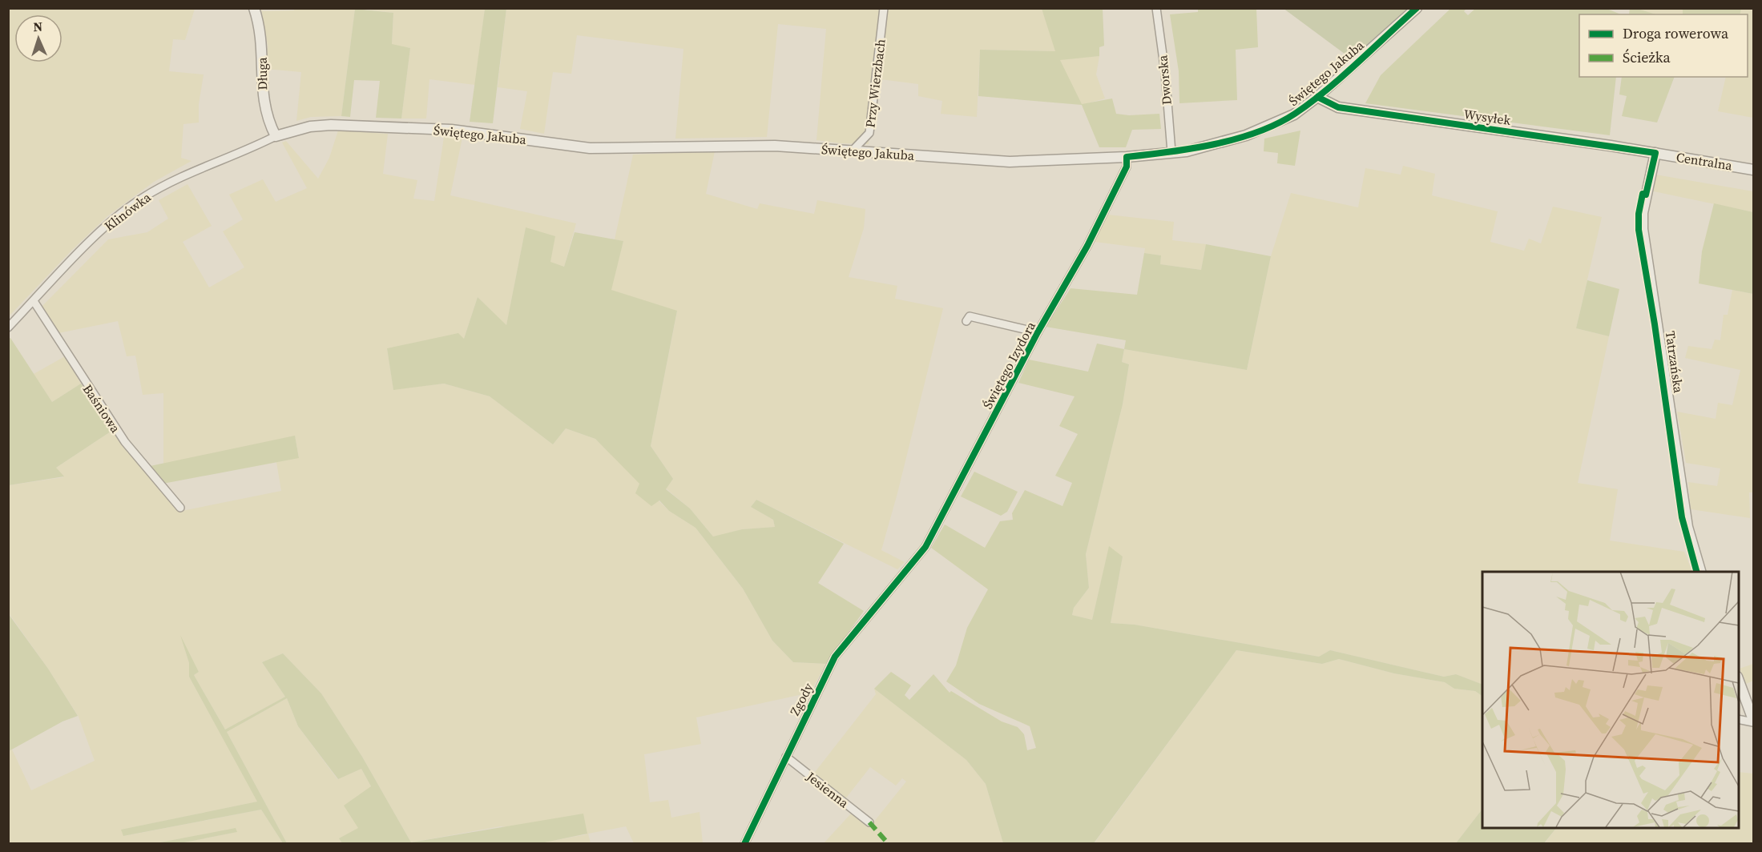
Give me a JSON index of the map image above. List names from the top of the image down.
{
  "streets": {
    "street": [
      "Świętego Jakuba",
      "Długa",
      "Dworska",
      "Przy Wierzbach",
      "Wysyłek",
      "Centralna",
      "Klinówka",
      "Tatrzańska",
      "Świętego Izydora",
      "Baśniowa",
      "Zgody",
      "Jesienna"
    ]
  },
  "crossings": [
    ["Świętego Jakuba", "Długa"],
    ["Świętego Jakuba", "Dworska"],
    ["Świętego Jakuba", "Przy Wierzbach"],
    ["Świętego Jakuba", "Wysyłek"],
    ["Świętego Jakuba", "Klinówka"],
    ["Świętego Jakuba", "Świętego Izydora"],
    ["Długa", "Klinówka"],
    ["Wysyłek", "Centralna"],
    ["Wysyłek", "Tatrzańska"],
    ["Centralna", "Tatrzańska"],
    ["Klinówka", "Baśniowa"],
    ["Świętego Izydora", "Zgody"],
    ["Zgody", "Jesienna"]
  ],
  "legend": ["Droga rowerowa", "Ścieżka"],
  "north": "top"
}
